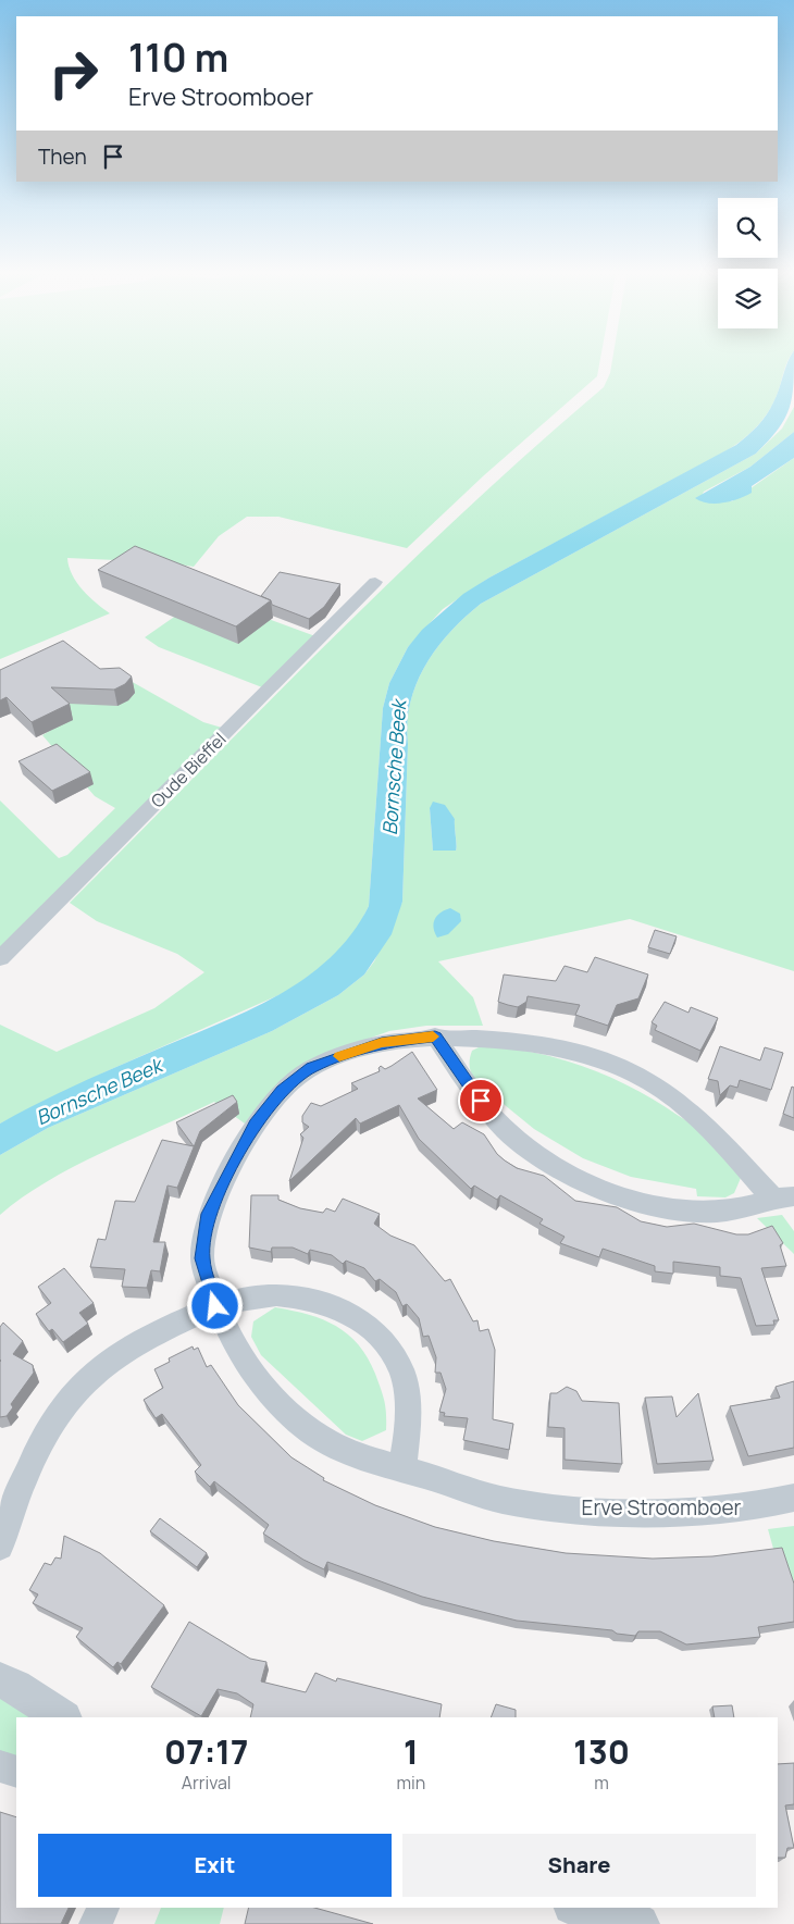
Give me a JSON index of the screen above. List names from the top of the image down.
{
  "streets": {
    "street": ["Oude Bieffel", "Erve Stroomboer"]
  },
  "water": ["Bornsche Beek"],
  "page": {
    "turn": ["110 m", "Erve Stroomboer"],
    "then": "Then",
    "eta": [
      "07:17",
      "Arrival",
      "1",
      "min",
      "130",
      "m"
    ],
    "buttons": ["Exit", "Share"]
  }
}
